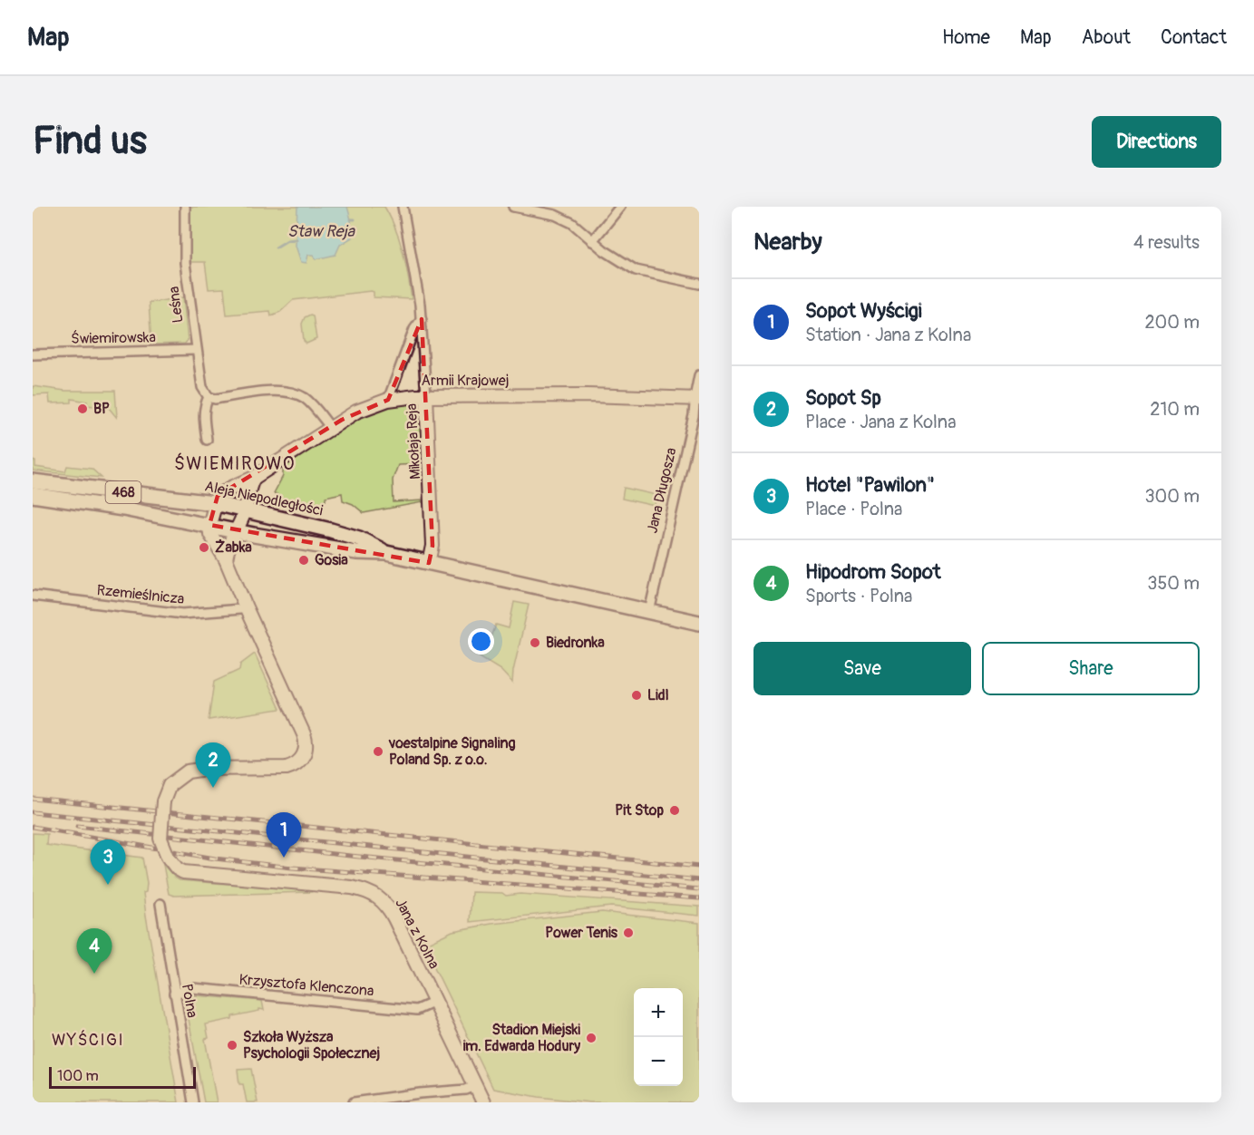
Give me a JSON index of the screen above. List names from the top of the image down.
{
  "streets": {
    "main road": ["468", "Aleja Niepodległości"],
    "street": [
      "Leśna",
      "Świemirowska",
      "Armii Krajowej",
      "Mikołaja Reja",
      "Jana Długosza",
      "Rzemieślnicza",
      "Jana z Kolna",
      "Krzysztofa Klenczona",
      "Polna"
    ]
  },
  "crossings": [
    ["Leśna", "Świemirowska"],
    ["Armii Krajowej", "Mikołaja Reja"],
    ["Armii Krajowej", "Jana Długosza"],
    ["Armii Krajowej", "Aleja Niepodległości"],
    ["Mikołaja Reja", "Aleja Niepodległości"],
    ["Jana Długosza", "Aleja Niepodległości"],
    ["Aleja Niepodległości", "Jana z Kolna"],
    ["Rzemieślnicza", "Jana z Kolna"],
    ["Jana z Kolna", "Krzysztofa Klenczona"],
    ["Krzysztofa Klenczona", "Polna"]
  ],
  "districts": ["ŚWIEMIROWO", "WYŚCIGI"],
  "water": ["Staw Reja"],
  "places": [
    "BP",
    "Żabka",
    "Gosia",
    "Biedronka",
    "Lidl",
    "voestalpine Signaling Poland Sp. z o.o.",
    "Pit Stop",
    "Power Tenis",
    "Stadion Miejski im. Edwarda Hodury",
    "Szkoła Wyższa Psychologii Społecznej"
  ],
  "scale_bar": "100 m",
  "page": {
    "header": "Map",
    "nav": [
      "Home",
      "Map",
      "About",
      "Contact"
    ],
    "buttons": [
      "Directions",
      ["Save", "Share"]
    ],
    "title": "Find us",
    "heading": ["Nearby", "4 results"],
    "list": [
      {
        "mark": "1",
        "name": "Sopot Wyścigi",
        "note": "Station · Jana z Kolna",
        "value": "200 m"
      },
      {
        "mark": "2",
        "name": "Sopot Sp",
        "note": "Place · Jana z Kolna",
        "value": "210 m"
      },
      {
        "mark": "3",
        "name": "Hotel \"Pawilon\"",
        "note": "Place · Polna",
        "value": "300 m"
      },
      {
        "mark": "4",
        "name": "Hipodrom Sopot",
        "note": "Sports · Polna",
        "value": "350 m"
      }
    ],
    "pins": [
      "2",
      "1",
      "3",
      "4"
    ],
    "map_buttons": ["+", "−"],
    "scale": "100 m"
  }
}
